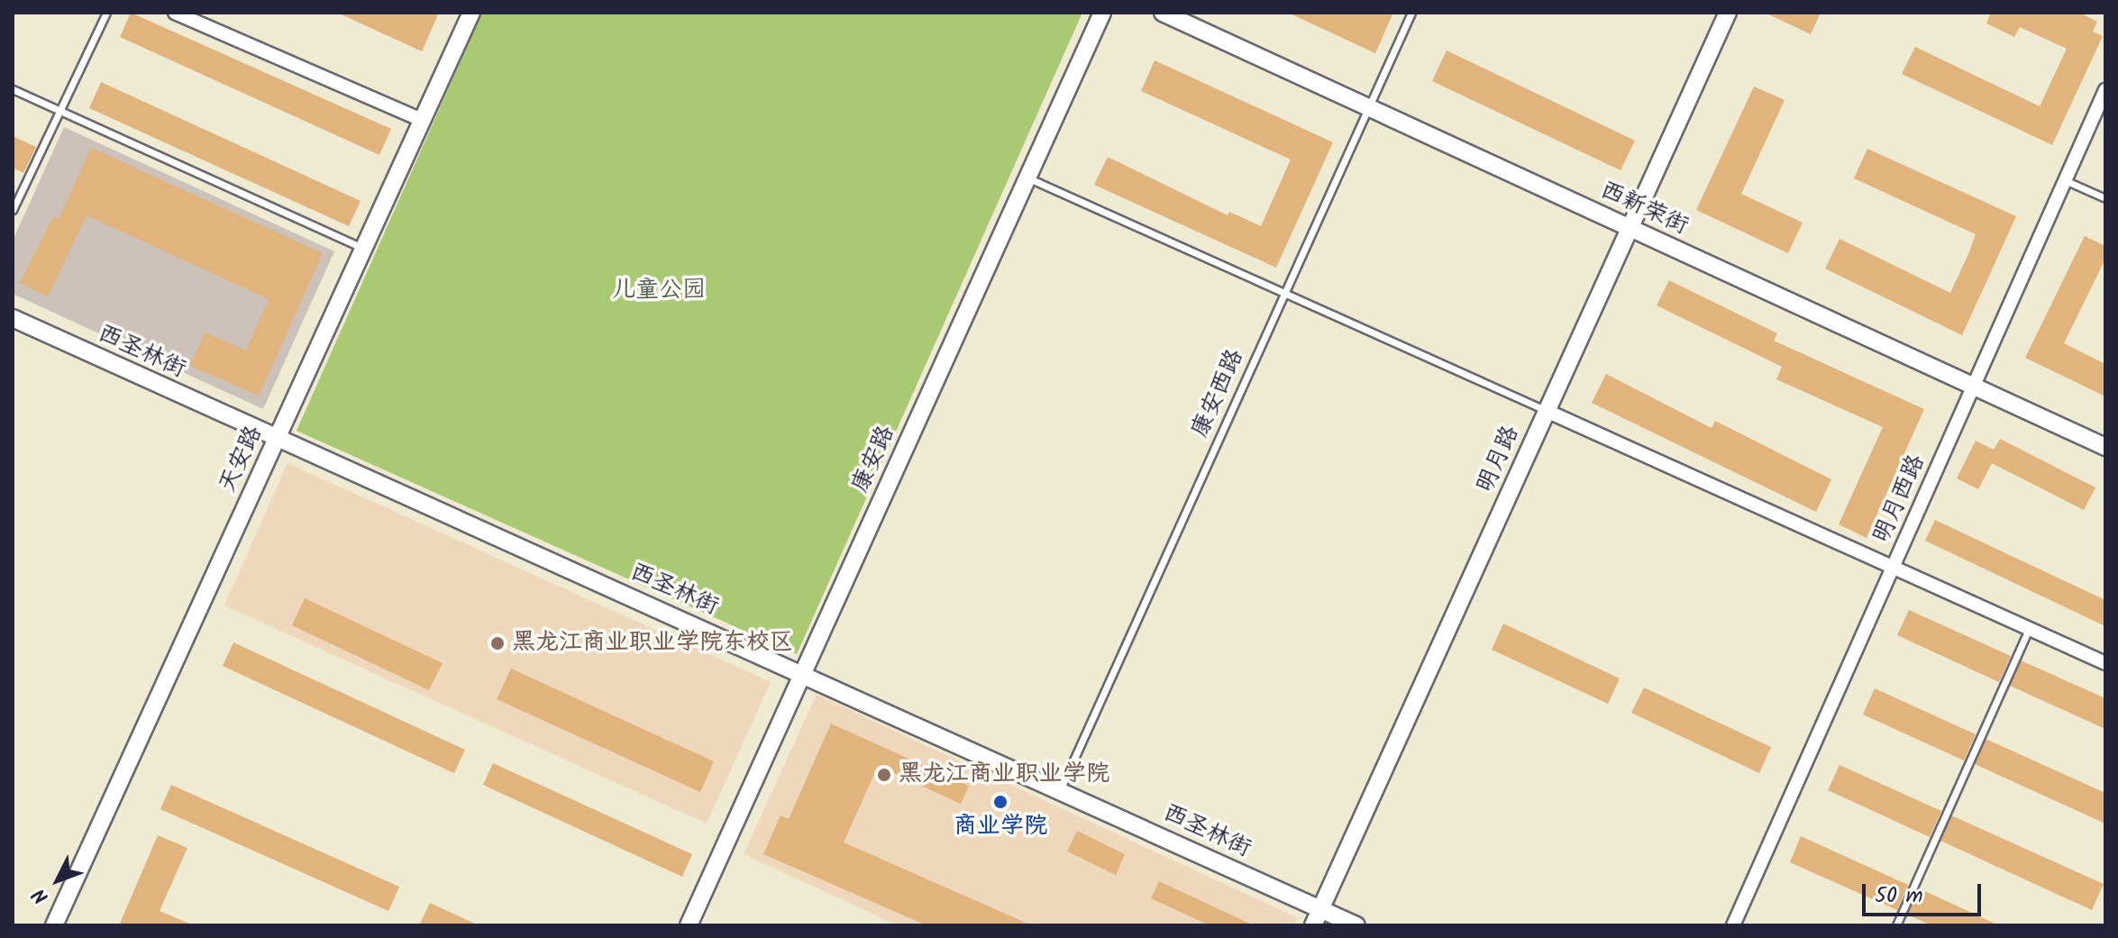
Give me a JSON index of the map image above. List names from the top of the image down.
{
  "streets": {
    "street": [
      "西新荣街",
      "西圣林街",
      "天安路",
      "康安路",
      "明月路",
      "明月西路"
    ],
    "lane": ["康安西路"]
  },
  "crossings": [
    ["西新荣街", "康安西路"],
    ["西新荣街", "明月路"],
    ["西新荣街", "明月西路"],
    ["西圣林街", "康安西路"],
    ["西圣林街", "天安路"],
    ["西圣林街", "康安路"],
    ["西圣林街", "明月路"]
  ],
  "parks": ["儿童公园"],
  "places": ["黑龙江商业职业学院东校区", "黑龙江商业职业学院", "商业学院"],
  "scale_bar": "50 m",
  "north": "bottom left"
}
